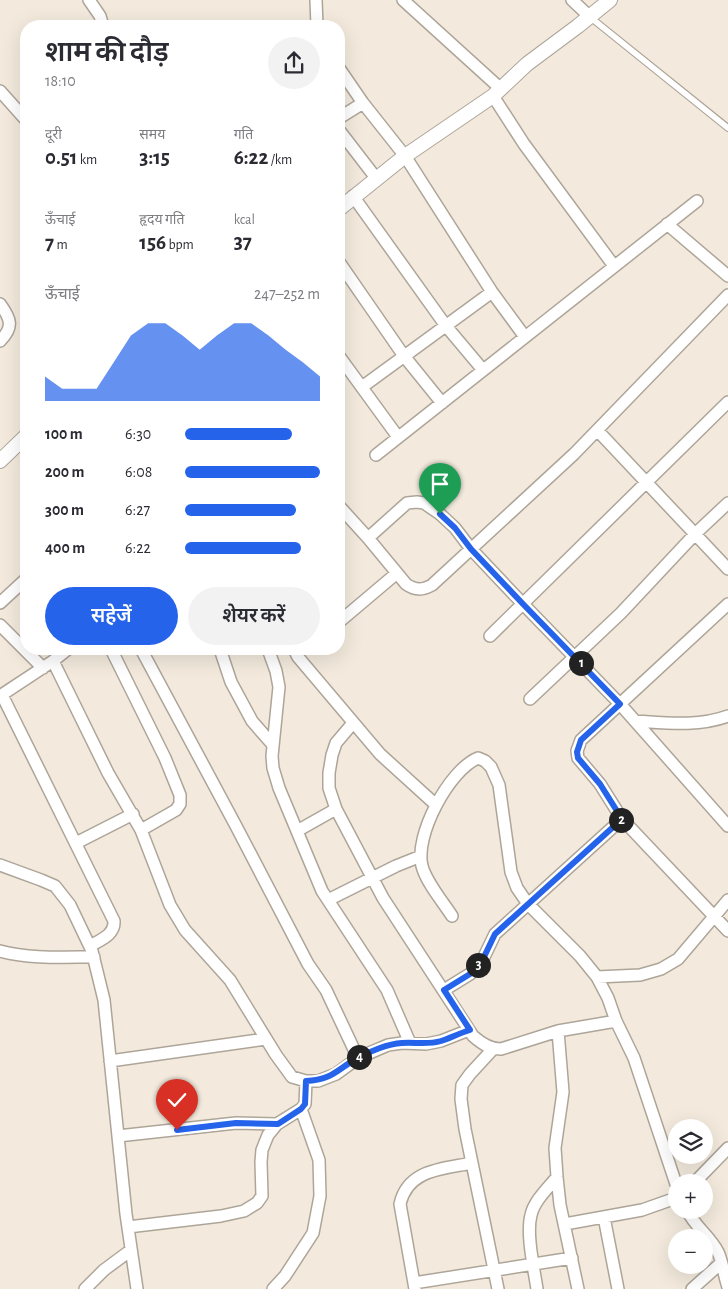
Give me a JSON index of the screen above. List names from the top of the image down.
{
  "page": {
    "heading": ["शाम की दौड़", "18:10"],
    "stats": [
      ["दूरी", "0.51 km"],
      ["समय", "3:15"],
      ["गति", "6:22 /km"],
      ["ऊँचाई", "7 m"],
      ["हृदय गति", "156 bpm"],
      ["kcal", "37"]
    ],
    "chart": ["ऊँचाई", "247–252 m"],
    "list": [
      {
        "name": "100 m",
        "note": "6:30"
      },
      {
        "name": "200 m",
        "note": "6:08"
      },
      {
        "name": "300 m",
        "note": "6:27"
      },
      {
        "name": "400 m",
        "note": "6:22"
      }
    ],
    "buttons": ["सहेजें", "शेयर करें"],
    "pins": [
      "1",
      "2",
      "3",
      "4"
    ],
    "map_buttons": ["+", "−"]
  }
}
